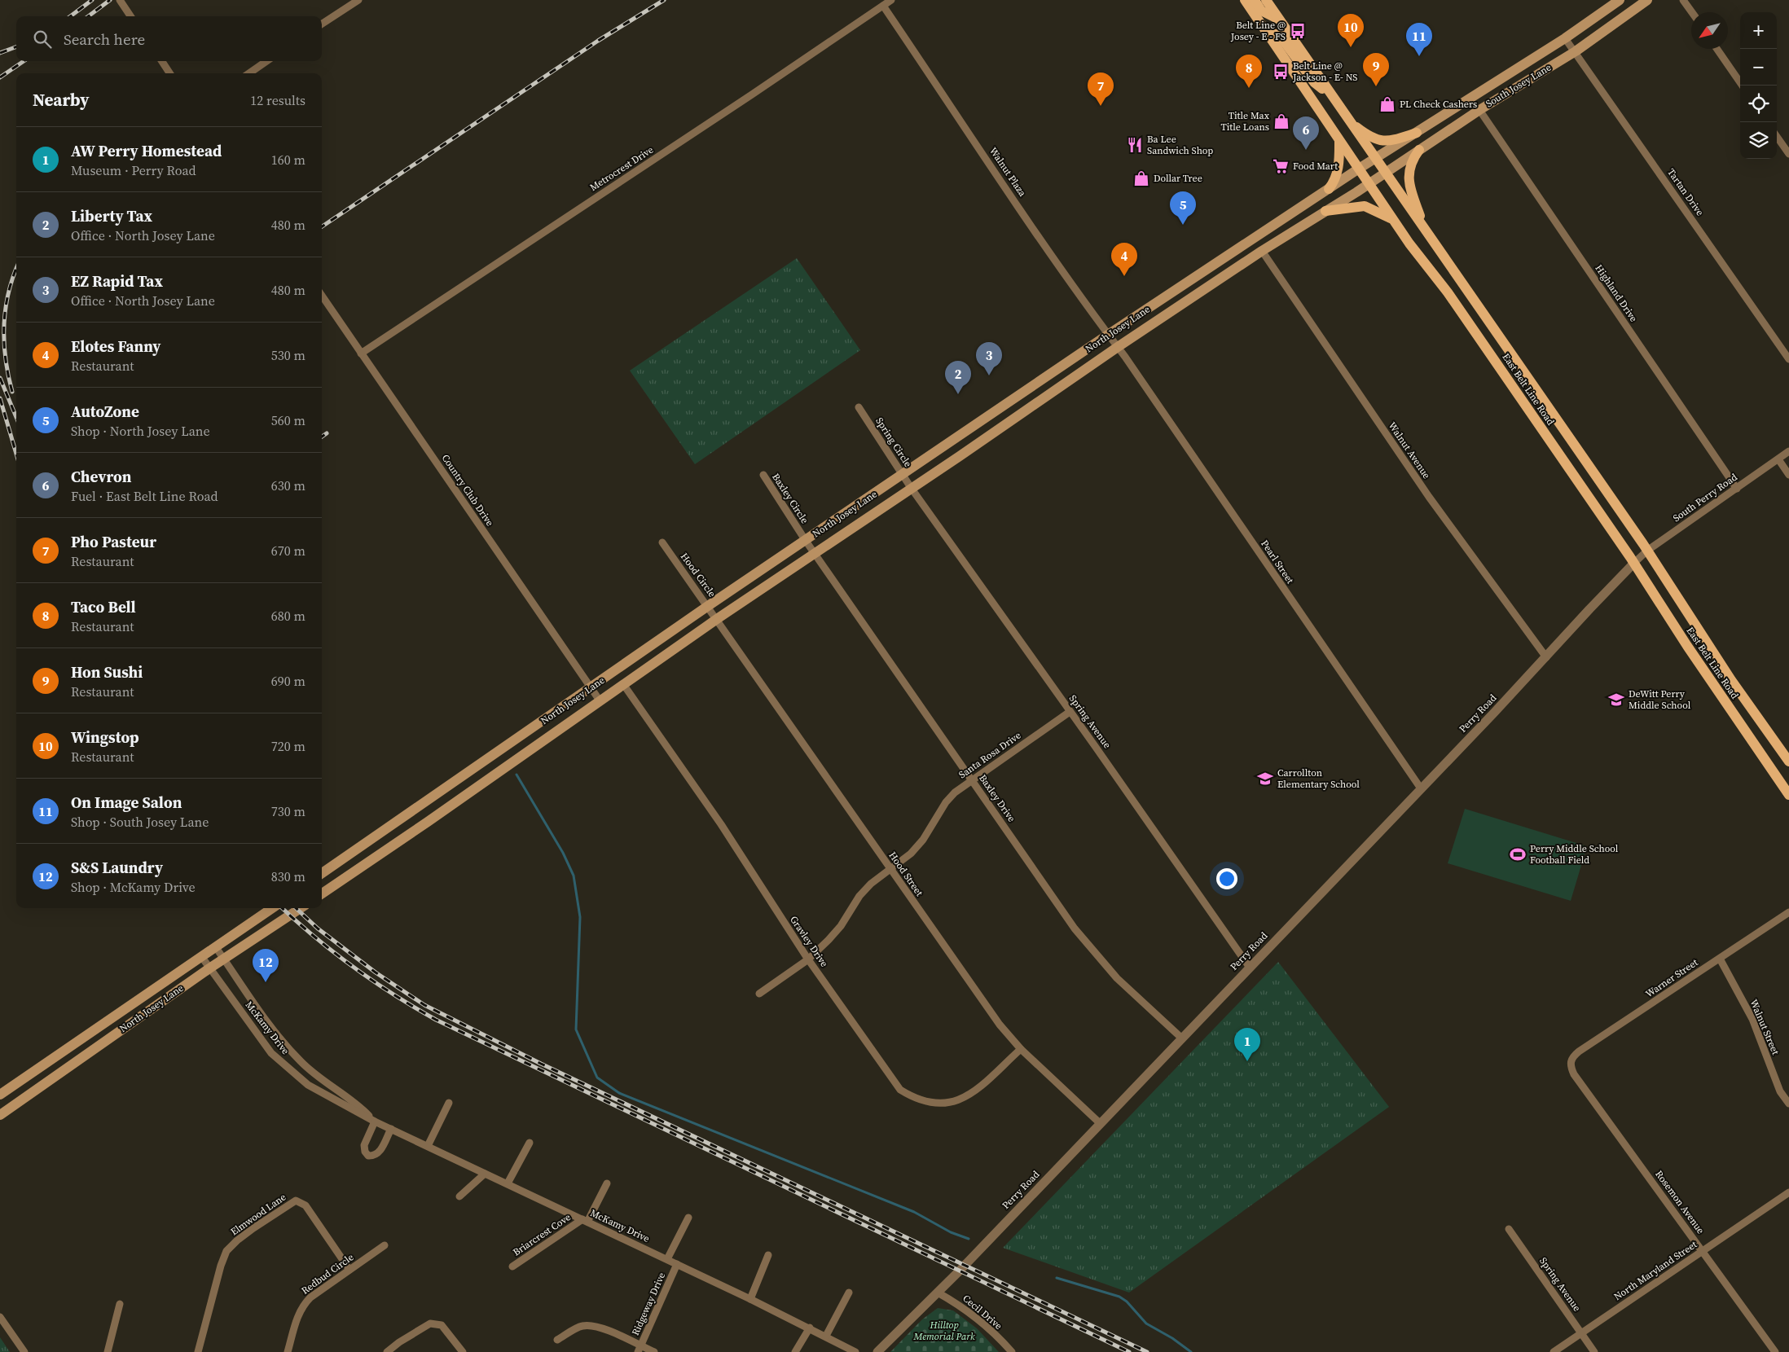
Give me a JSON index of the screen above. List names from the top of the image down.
{
  "streets": {
    "main road": ["South Josey Lane", "North Josey Lane", "East Belt Line Road"],
    "street": [
      "Metrocrest Drive",
      "Walnut Plaza",
      "Tartan Drive",
      "Highland Drive",
      "Spring Circle",
      "Walnut Avenue",
      "Country Club Drive",
      "South Perry Road",
      "Baxley Circle",
      "Pearl Street",
      "Hood Circle",
      "Perry Road",
      "Spring Avenue",
      "Santa Rosa Drive",
      "Baxley Drive",
      "Hood Street",
      "Gravley Drive",
      "Warner Street",
      "Walnut Street",
      "McKamy Drive",
      "Rosemon Avenue",
      "Elmwood Lane",
      "Briarcrest Cove",
      "North Maryland Street",
      "Redbud Circle",
      "Ridgeway Drive",
      "Cecil Drive"
    ]
  },
  "crossings": [
    ["South Josey Lane", "Tartan Drive"],
    ["South Josey Lane", "Highland Drive"],
    ["South Josey Lane", "North Josey Lane"],
    ["South Josey Lane", "East Belt Line Road"],
    ["Metrocrest Drive", "Walnut Plaza"],
    ["Metrocrest Drive", "Country Club Drive"],
    ["Walnut Plaza", "North Josey Lane"],
    ["Walnut Plaza", "Pearl Street"],
    ["Highland Drive", "South Perry Road"],
    ["North Josey Lane", "East Belt Line Road"],
    ["North Josey Lane", "Spring Circle"],
    ["North Josey Lane", "Walnut Avenue"],
    ["North Josey Lane", "Country Club Drive"],
    ["North Josey Lane", "Baxley Circle"],
    ["North Josey Lane", "Pearl Street"],
    ["North Josey Lane", "Hood Circle"],
    ["North Josey Lane", "Spring Avenue"],
    ["North Josey Lane", "Baxley Drive"],
    ["North Josey Lane", "Hood Street"],
    ["North Josey Lane", "Gravley Drive"],
    ["North Josey Lane", "McKamy Drive"],
    ["East Belt Line Road", "South Perry Road"],
    ["East Belt Line Road", "Perry Road"],
    ["Spring Circle", "Spring Avenue"],
    ["Walnut Avenue", "Perry Road"],
    ["South Perry Road", "Perry Road"],
    ["Baxley Circle", "Baxley Drive"],
    ["Pearl Street", "Perry Road"],
    ["Hood Circle", "Hood Street"],
    ["Perry Road", "Spring Avenue"],
    ["Perry Road", "Baxley Drive"],
    ["Perry Road", "Hood Street"],
    ["Perry Road", "Cecil Drive"],
    ["Spring Avenue", "Santa Rosa Drive"],
    ["Spring Avenue", "North Maryland Street"],
    ["Santa Rosa Drive", "Baxley Drive"],
    ["Santa Rosa Drive", "Hood Street"],
    ["Santa Rosa Drive", "Gravley Drive"],
    ["Hood Street", "Gravley Drive"],
    ["Warner Street", "Walnut Street"],
    ["Warner Street", "Rosemon Avenue"],
    ["McKamy Drive", "Briarcrest Cove"],
    ["McKamy Drive", "Ridgeway Drive"],
    ["Rosemon Avenue", "North Maryland Street"],
    ["Elmwood Lane", "Redbud Circle"]
  ],
  "parks": ["Hilltop Memorial Park"],
  "places": {
    "bus stop": ["Belt Line @ Josey - E - FS", "Belt Line @ Jackson - E- NS"],
    "shop": ["PL Check Cashers", "Title Max Title Loans", "Dollar Tree"],
    "restaurant": ["Ba Lee Sandwich Shop"],
    "supermarket": ["Food Mart"],
    "school or university": ["DeWitt Perry Middle School", "Carrollton Elementary School"],
    "sports": ["Perry Middle School Football Field"]
  },
  "north": "bottom left",
  "page": {
    "map_buttons": ["+", "−"],
    "pins": [
      "10",
      "11",
      "9",
      "8",
      "7",
      "6",
      "5",
      "4",
      "3",
      "2",
      "12",
      "1"
    ],
    "search": "Search here",
    "heading": ["Nearby", "12 results"],
    "list": [
      {
        "mark": "1",
        "name": "AW Perry Homestead",
        "note": "Museum · Perry Road",
        "value": "160 m"
      },
      {
        "mark": "2",
        "name": "Liberty Tax",
        "note": "Office · North Josey Lane",
        "value": "480 m"
      },
      {
        "mark": "3",
        "name": "EZ Rapid Tax",
        "note": "Office · North Josey Lane",
        "value": "480 m"
      },
      {
        "mark": "4",
        "name": "Elotes Fanny",
        "note": "Restaurant",
        "value": "530 m"
      },
      {
        "mark": "5",
        "name": "AutoZone",
        "note": "Shop · North Josey Lane",
        "value": "560 m"
      },
      {
        "mark": "6",
        "name": "Chevron",
        "note": "Fuel · East Belt Line Road",
        "value": "630 m"
      },
      {
        "mark": "7",
        "name": "Pho Pasteur",
        "note": "Restaurant",
        "value": "670 m"
      },
      {
        "mark": "8",
        "name": "Taco Bell",
        "note": "Restaurant",
        "value": "680 m"
      },
      {
        "mark": "9",
        "name": "Hon Sushi",
        "note": "Restaurant",
        "value": "690 m"
      },
      {
        "mark": "10",
        "name": "Wingstop",
        "note": "Restaurant",
        "value": "720 m"
      },
      {
        "mark": "11",
        "name": "On Image Salon",
        "note": "Shop · South Josey Lane",
        "value": "730 m"
      },
      {
        "mark": "12",
        "name": "S&S Laundry",
        "note": "Shop · McKamy Drive",
        "value": "830 m"
      }
    ]
  }
}
